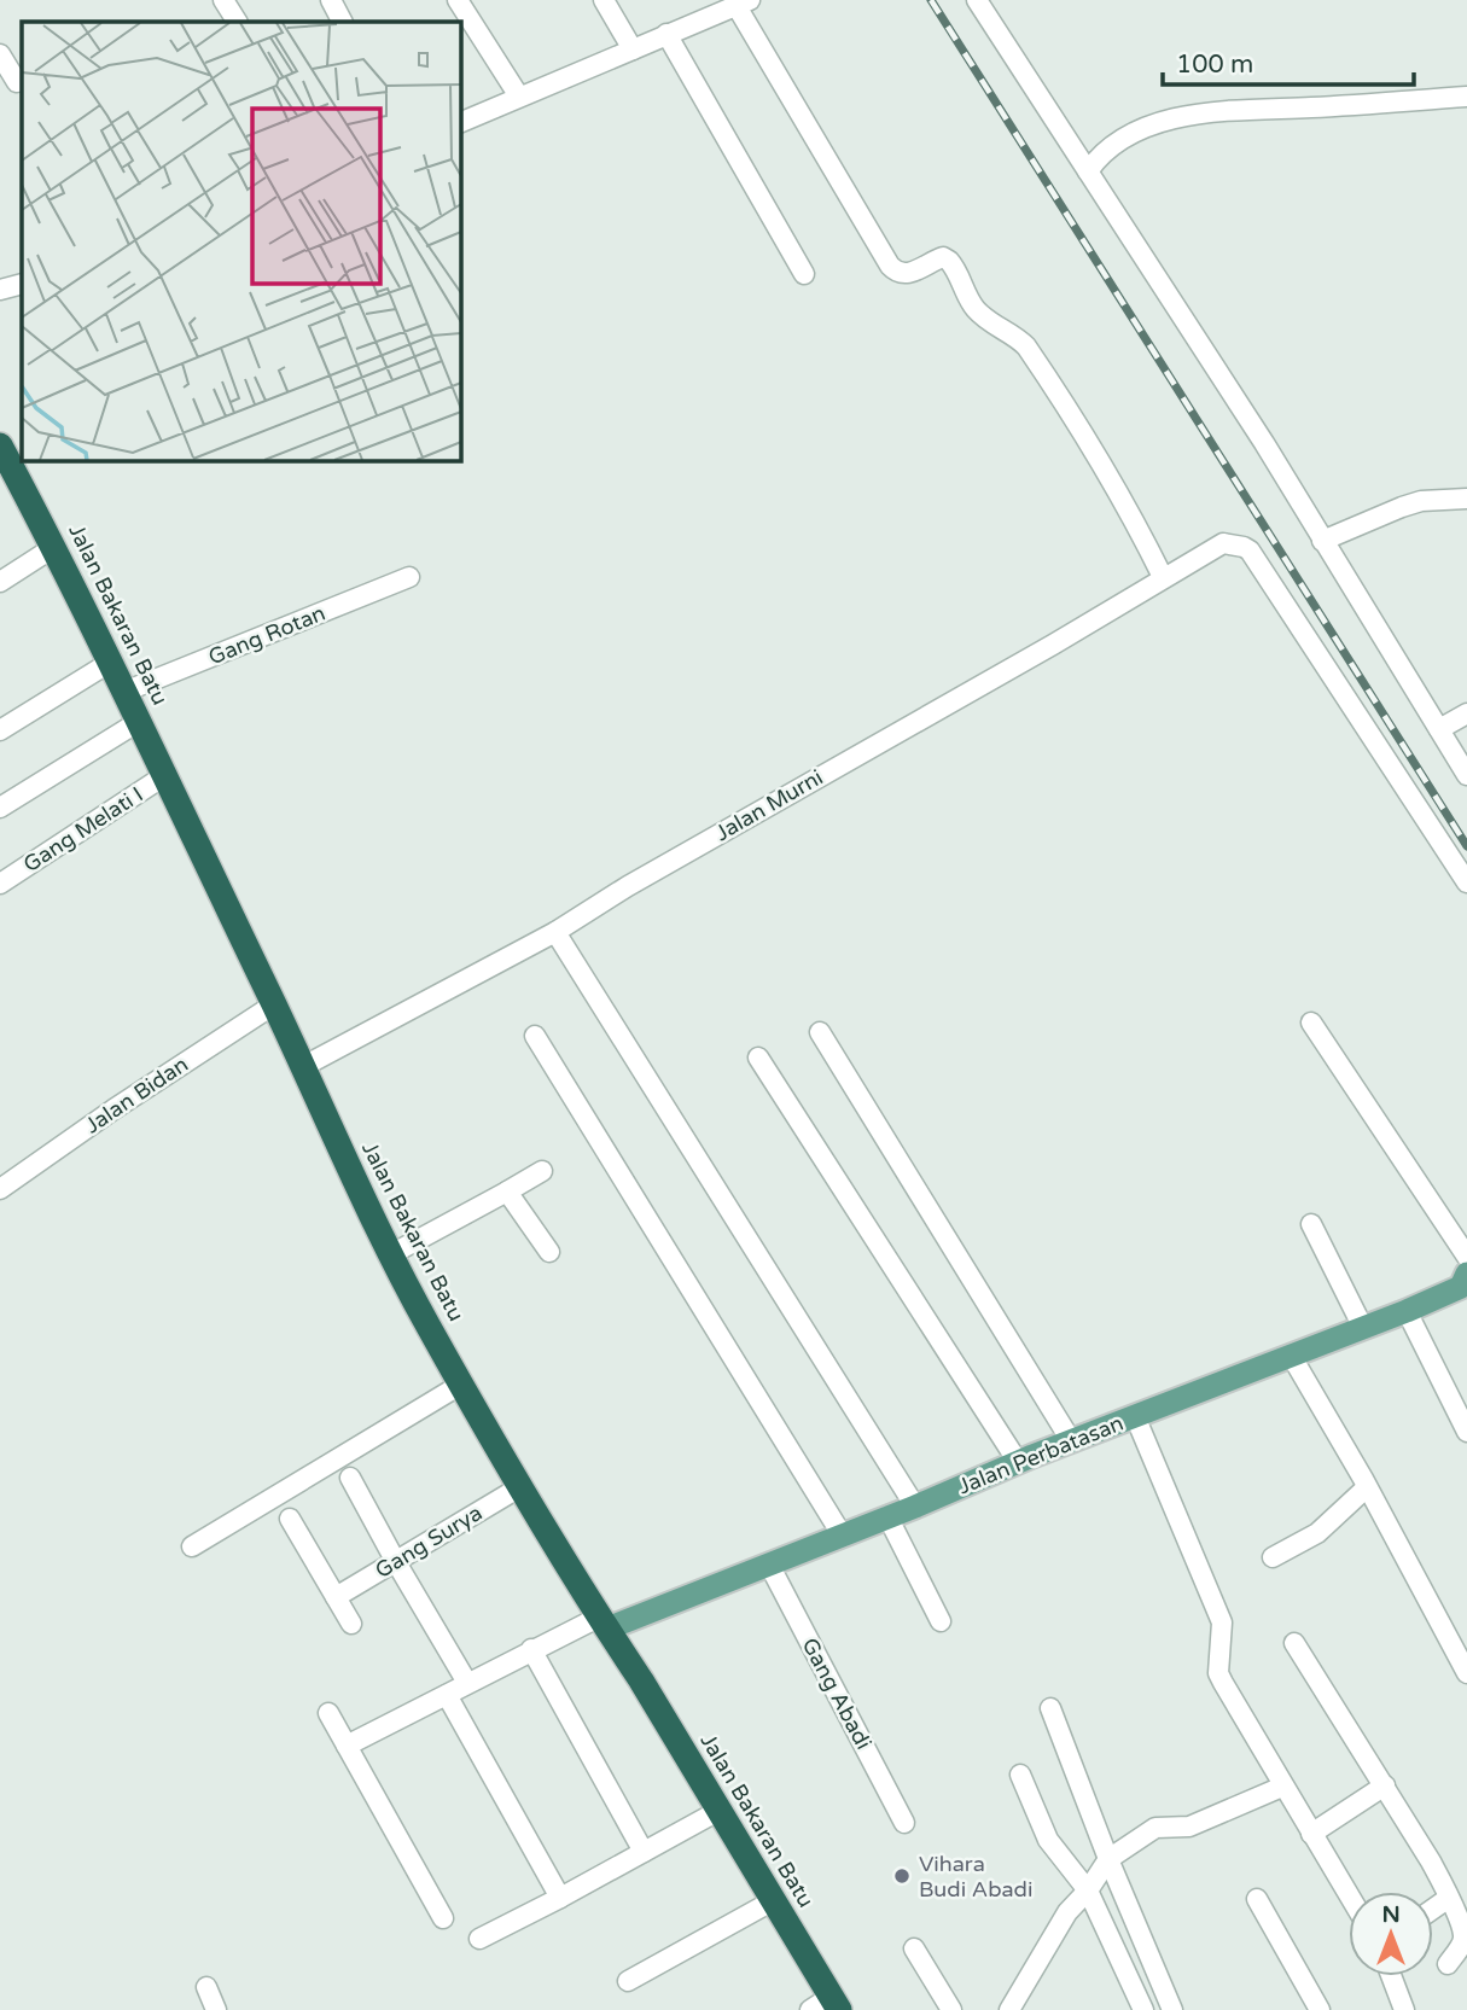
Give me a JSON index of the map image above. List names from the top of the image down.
{
  "streets": {
    "highway": ["Jalan Bakaran Batu"],
    "main road": ["Jalan Perbatasan"],
    "street": [
      "Gang Rotan",
      "Jalan Murni",
      "Gang Melati I",
      "Jalan Bidan",
      "Gang Surya",
      "Gang Abadi"
    ]
  },
  "crossings": [
    ["Jalan Bakaran Batu", "Gang Rotan"],
    ["Jalan Bakaran Batu", "Jalan Murni"],
    ["Jalan Bakaran Batu", "Gang Melati I"],
    ["Jalan Bakaran Batu", "Jalan Bidan"],
    ["Jalan Bakaran Batu", "Jalan Perbatasan"],
    ["Jalan Bakaran Batu", "Gang Surya"],
    ["Jalan Perbatasan", "Gang Abadi"]
  ],
  "places": ["Vihara Budi Abadi"],
  "scale_bar": "100 m",
  "north": "top"
}
